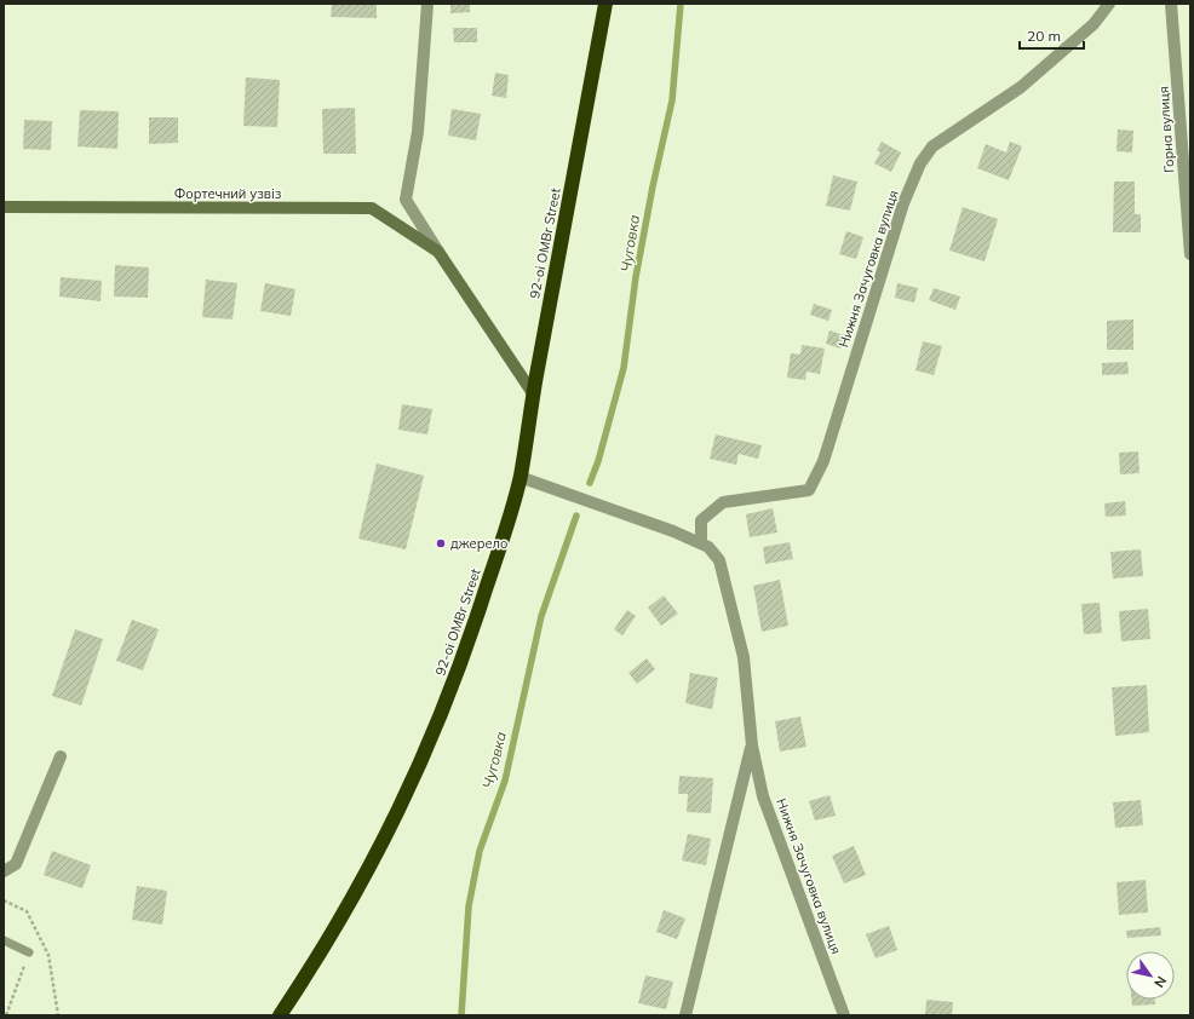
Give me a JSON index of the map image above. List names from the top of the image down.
{
  "streets": {
    "highway": ["92-oi OMBr Street"],
    "street": ["Горна вулиця", "Фортечний узвіз", "Нижня Зачуговка вулиця"]
  },
  "crossings": [
    ["Фортечний узвіз", "92-oi OMBr Street"],
    ["92-oi OMBr Street", "Нижня Зачуговка вулиця"]
  ],
  "water": ["Чуговка"],
  "places": ["джерело"],
  "scale_bar": "20 m",
  "north": "bottom right"
}
